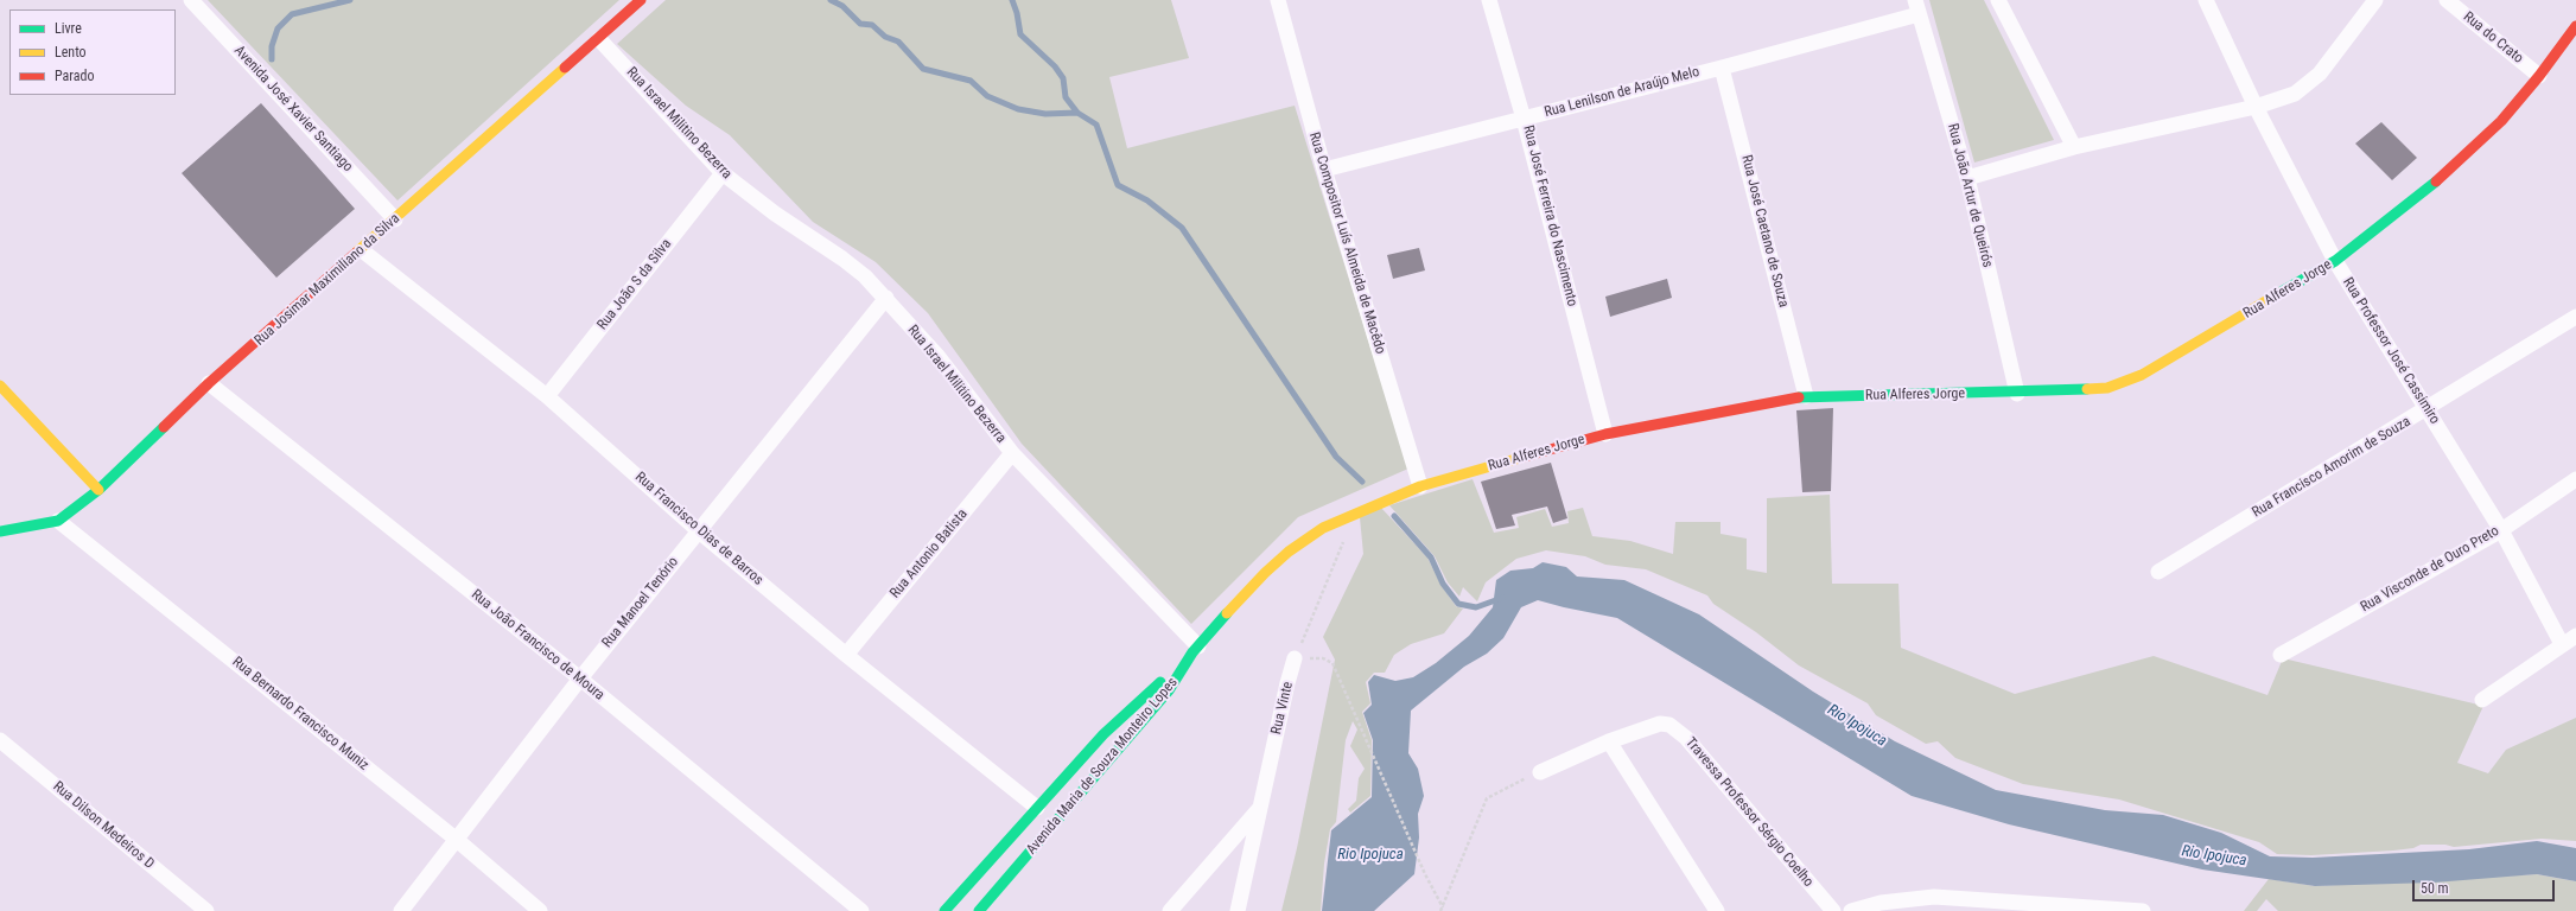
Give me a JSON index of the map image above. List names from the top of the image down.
{
  "streets": {
    "street": [
      "Rua do Crato",
      "Rua Lenilson de Araújo Melo",
      "Avenida José Xavier Santiago",
      "Rua Israel Militino Bezerra",
      "Rua João Artur de Queirós",
      "Rua José Ferreira do Nascimento",
      "Rua José Caetano de Souza",
      "Rua Compositor Luís Almeida de Macêdo",
      "Rua Josimar Maximiliano da Silva",
      "Rua João S da Silva",
      "Rua Alferes Jorge",
      "Rua Professor José Cassimiro",
      "Rua Francisco Amorim de Souza",
      "Rua Francisco Dias de Barros",
      "Rua Antonio Batista",
      "Rua Visconde de Ouro Preto",
      "Rua Manoel Tenório",
      "Rua João Francisco de Moura",
      "Rua Vinte",
      "Rua Bernardo Francisco Muniz",
      "Avenida Maria de Souza Monteiro Lopes",
      "Travessa Professor Sérgio Coelho",
      "Rua Dilson Medeiros D"
    ]
  },
  "crossings": [
    ["Rua do Crato", "Rua Alferes Jorge"],
    ["Rua Lenilson de Araújo Melo", "Rua João Artur de Queirós"],
    ["Rua Lenilson de Araújo Melo", "Rua José Ferreira do Nascimento"],
    ["Rua Lenilson de Araújo Melo", "Rua José Caetano de Souza"],
    ["Rua Lenilson de Araújo Melo", "Rua Compositor Luís Almeida de Macêdo"],
    ["Avenida José Xavier Santiago", "Rua Josimar Maximiliano da Silva"],
    ["Rua Israel Militino Bezerra", "Rua Josimar Maximiliano da Silva"],
    ["Rua Israel Militino Bezerra", "Rua João S da Silva"],
    ["Rua Israel Militino Bezerra", "Rua Alferes Jorge"],
    ["Rua Israel Militino Bezerra", "Rua Antonio Batista"],
    ["Rua Israel Militino Bezerra", "Rua Manoel Tenório"],
    ["Rua Israel Militino Bezerra", "Avenida Maria de Souza Monteiro Lopes"],
    ["Rua João Artur de Queirós", "Rua Alferes Jorge"],
    ["Rua José Ferreira do Nascimento", "Rua Alferes Jorge"],
    ["Rua José Caetano de Souza", "Rua Alferes Jorge"],
    ["Rua Compositor Luís Almeida de Macêdo", "Rua Alferes Jorge"],
    ["Rua Josimar Maximiliano da Silva", "Rua Francisco Dias de Barros"],
    ["Rua Josimar Maximiliano da Silva", "Rua João Francisco de Moura"],
    ["Rua Josimar Maximiliano da Silva", "Rua Bernardo Francisco Muniz"],
    ["Rua João S da Silva", "Rua Francisco Dias de Barros"],
    ["Rua Alferes Jorge", "Rua Professor José Cassimiro"],
    ["Rua Alferes Jorge", "Avenida Maria de Souza Monteiro Lopes"],
    ["Rua Professor José Cassimiro", "Rua Francisco Amorim de Souza"],
    ["Rua Professor José Cassimiro", "Rua Visconde de Ouro Preto"],
    ["Rua Francisco Dias de Barros", "Rua Antonio Batista"],
    ["Rua Francisco Dias de Barros", "Rua Manoel Tenório"],
    ["Rua Francisco Dias de Barros", "Avenida Maria de Souza Monteiro Lopes"],
    ["Rua Manoel Tenório", "Rua João Francisco de Moura"],
    ["Rua Manoel Tenório", "Rua Bernardo Francisco Muniz"]
  ],
  "water": ["Rio Ipojuca"],
  "legend": ["Livre", "Lento", "Parado"],
  "scale_bar": "50 m"
}
